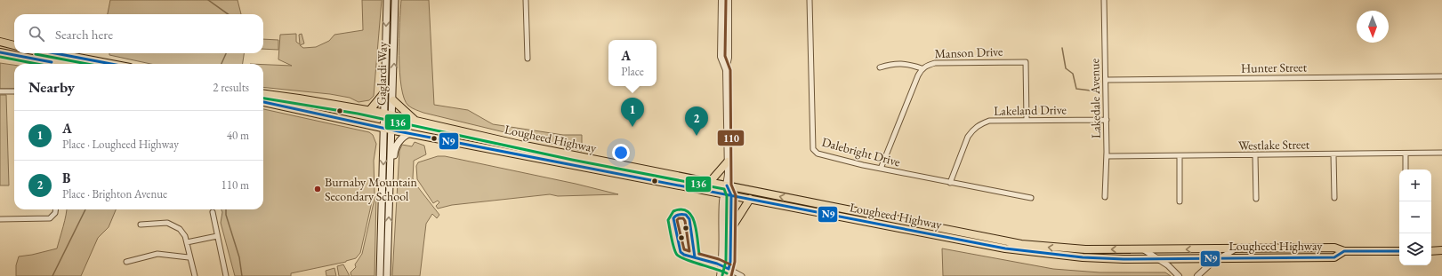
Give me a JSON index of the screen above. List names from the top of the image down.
{
  "streets": {
    "main road": ["Gaglardi Way", "Lougheed Highway"],
    "street": [
      "Manson Drive",
      "Hunter Street",
      "Lakedale Avenue",
      "Lakeland Drive",
      "Westlake Street",
      "Dalebright Drive"
    ]
  },
  "crossings": [
    ["Manson Drive", "Lakeland Drive"],
    ["Manson Drive", "Dalebright Drive"],
    ["Hunter Street", "Lakedale Avenue"],
    ["Gaglardi Way", "Lougheed Highway"],
    ["Lakedale Avenue", "Lakeland Drive"],
    ["Lakedale Avenue", "Westlake Street"],
    ["Lakeland Drive", "Dalebright Drive"]
  ],
  "places": ["Burnaby Mountain Secondary School"],
  "lines": ["transit line 110", "transit line N9", "transit line 136"],
  "north": "bottom",
  "page": {
    "search": "Search here",
    "popup": ["A", "Place"],
    "heading": ["Nearby", "2 results"],
    "pins": ["1", "2"],
    "list": [
      {
        "mark": "1",
        "name": "A",
        "note": "Place · Lougheed Highway",
        "value": "40 m"
      },
      {
        "mark": "2",
        "name": "B",
        "note": "Place · Brighton Avenue",
        "value": "110 m"
      }
    ],
    "map_buttons": ["+", "−"]
  }
}
